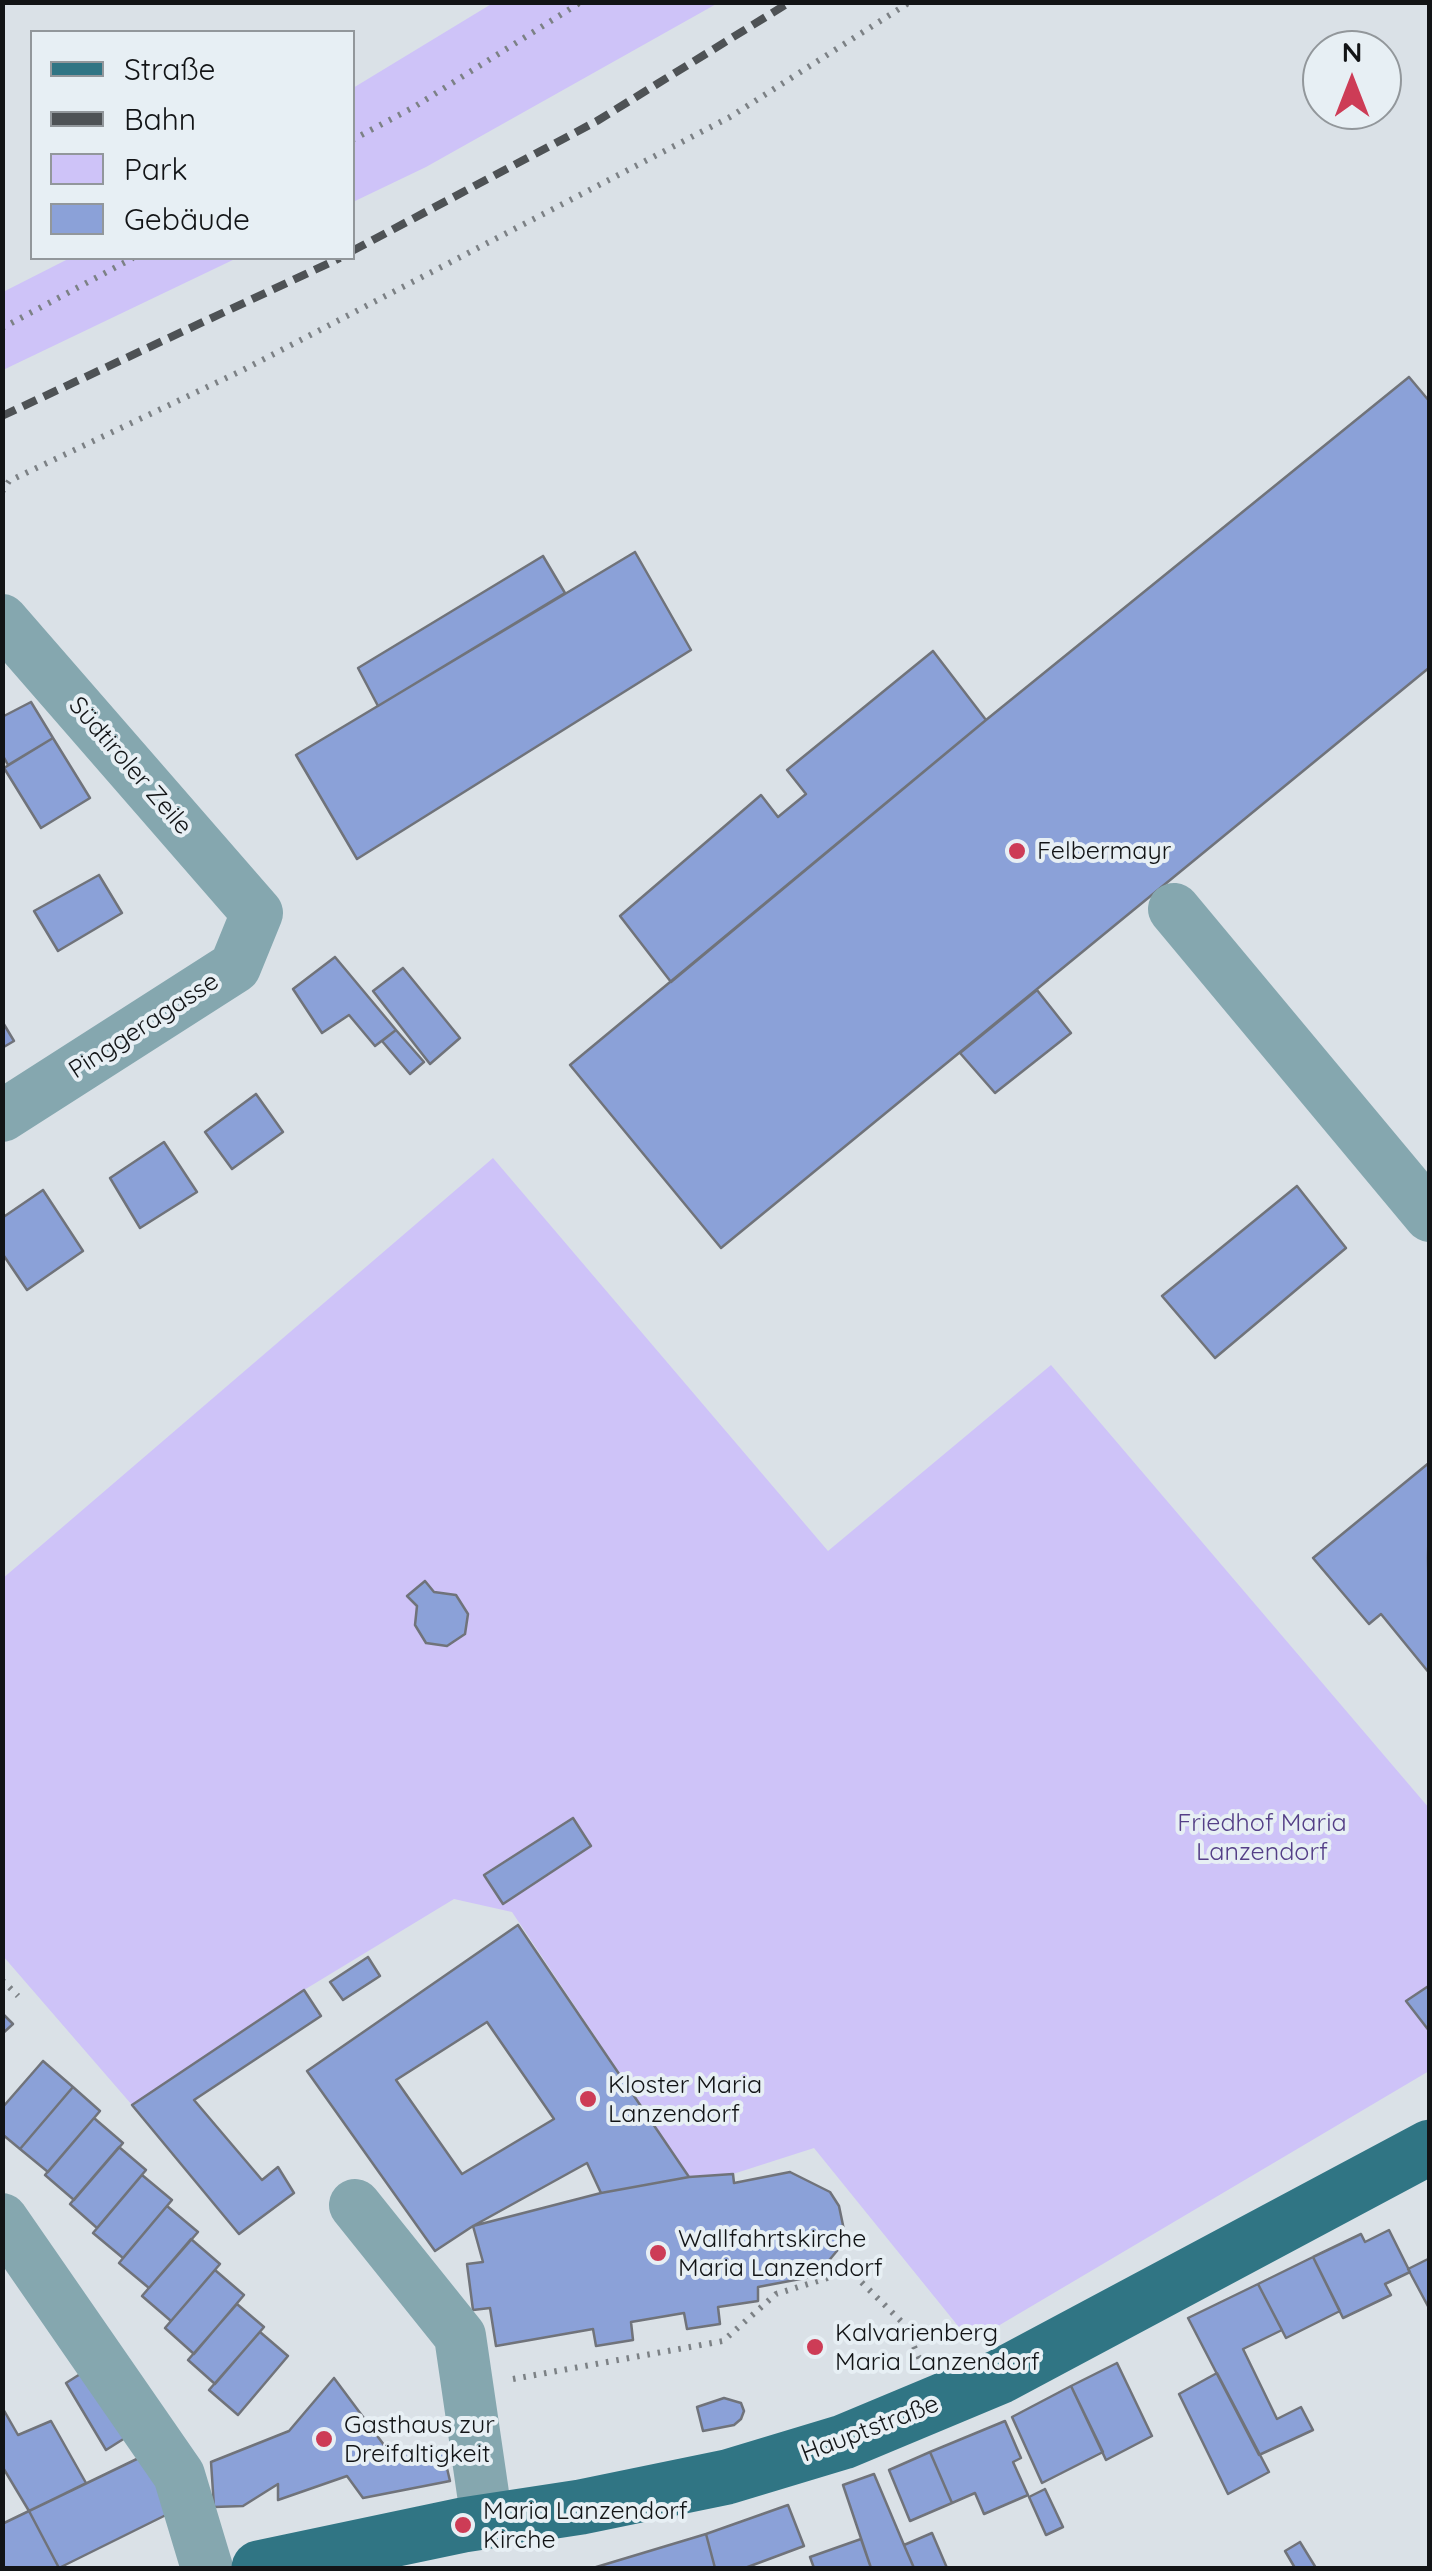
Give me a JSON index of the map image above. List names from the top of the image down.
{
  "streets": {
    "main road": ["Hauptstraße"],
    "street": ["Südtiroler Zeile", "Pinggeragasse"]
  },
  "crossings": [
    ["Südtiroler Zeile", "Pinggeragasse"]
  ],
  "parks": ["Friedhof Maria Lanzendorf"],
  "places": [
    "Felbermayr",
    "Kloster Maria Lanzendorf",
    "Wallfahrtskirche Maria Lanzendorf",
    "Kalvarienberg Maria Lanzendorf",
    "Gasthaus zur Dreifaltigkeit",
    "Maria Lanzendorf Kirche"
  ],
  "legend": [
    "Straße",
    "Bahn",
    "Park",
    "Gebäude"
  ],
  "north": "top"
}
